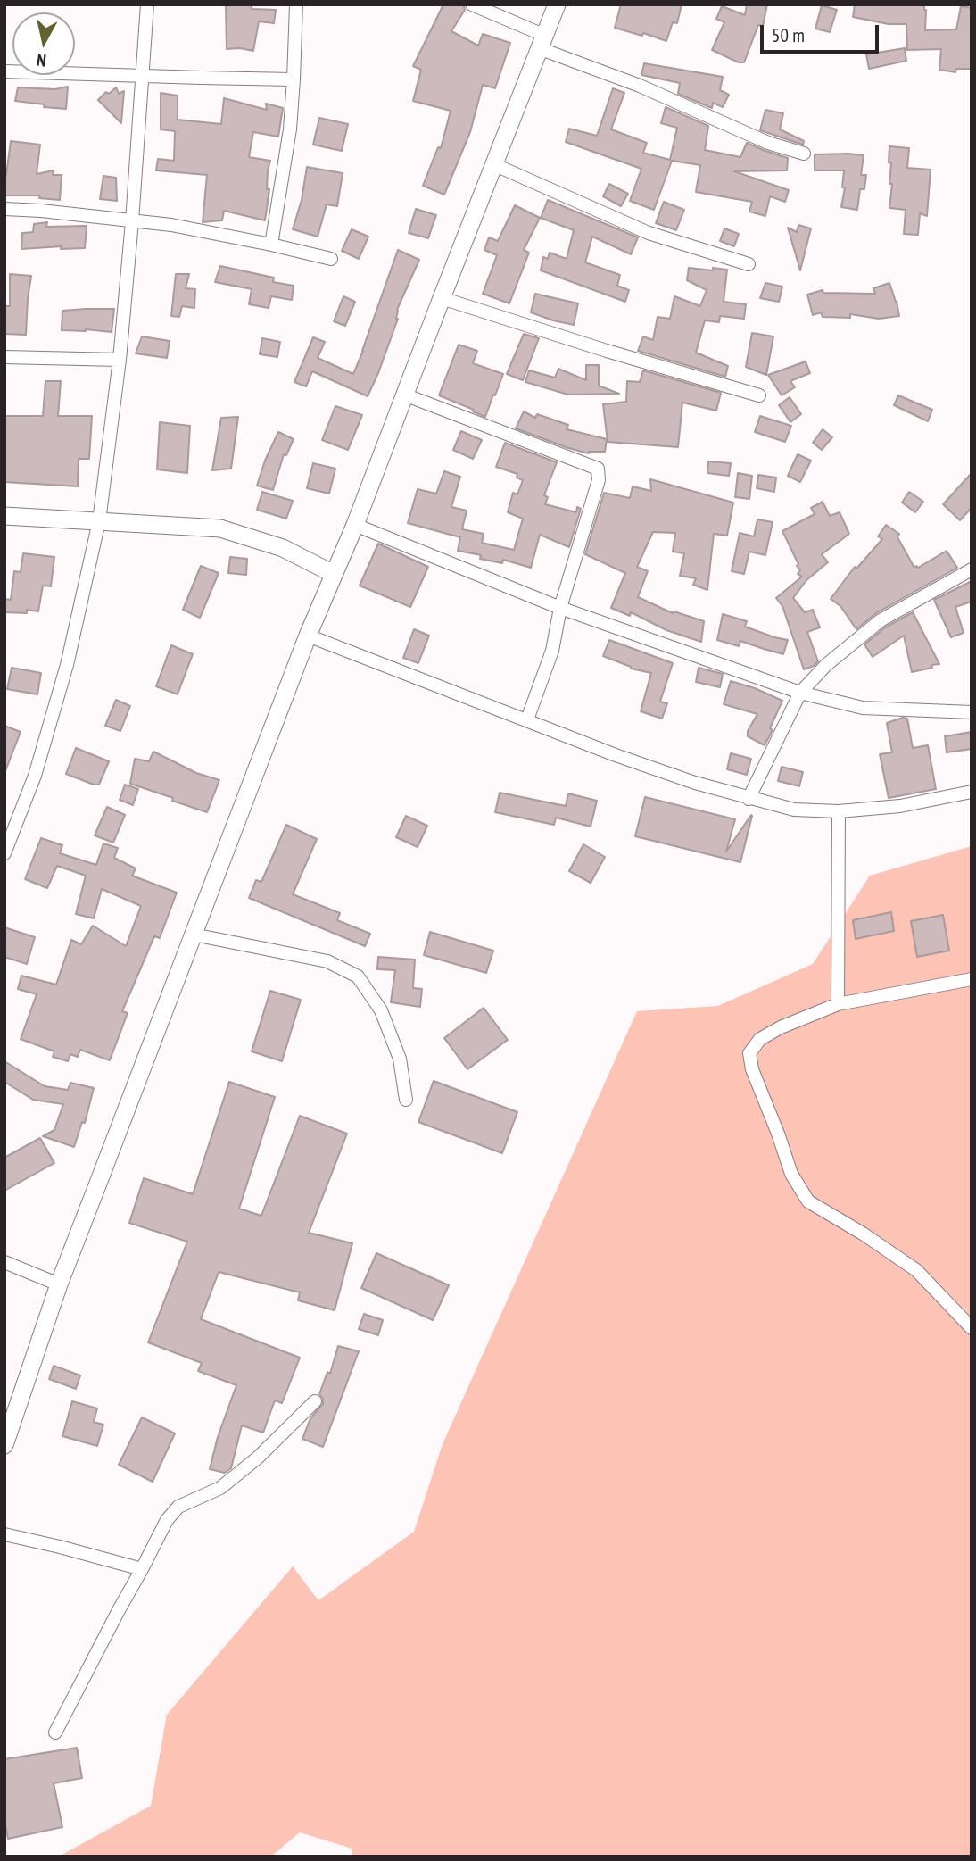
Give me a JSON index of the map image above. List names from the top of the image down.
{
  "scale_bar": "50 m",
  "north": "bottom"
}
